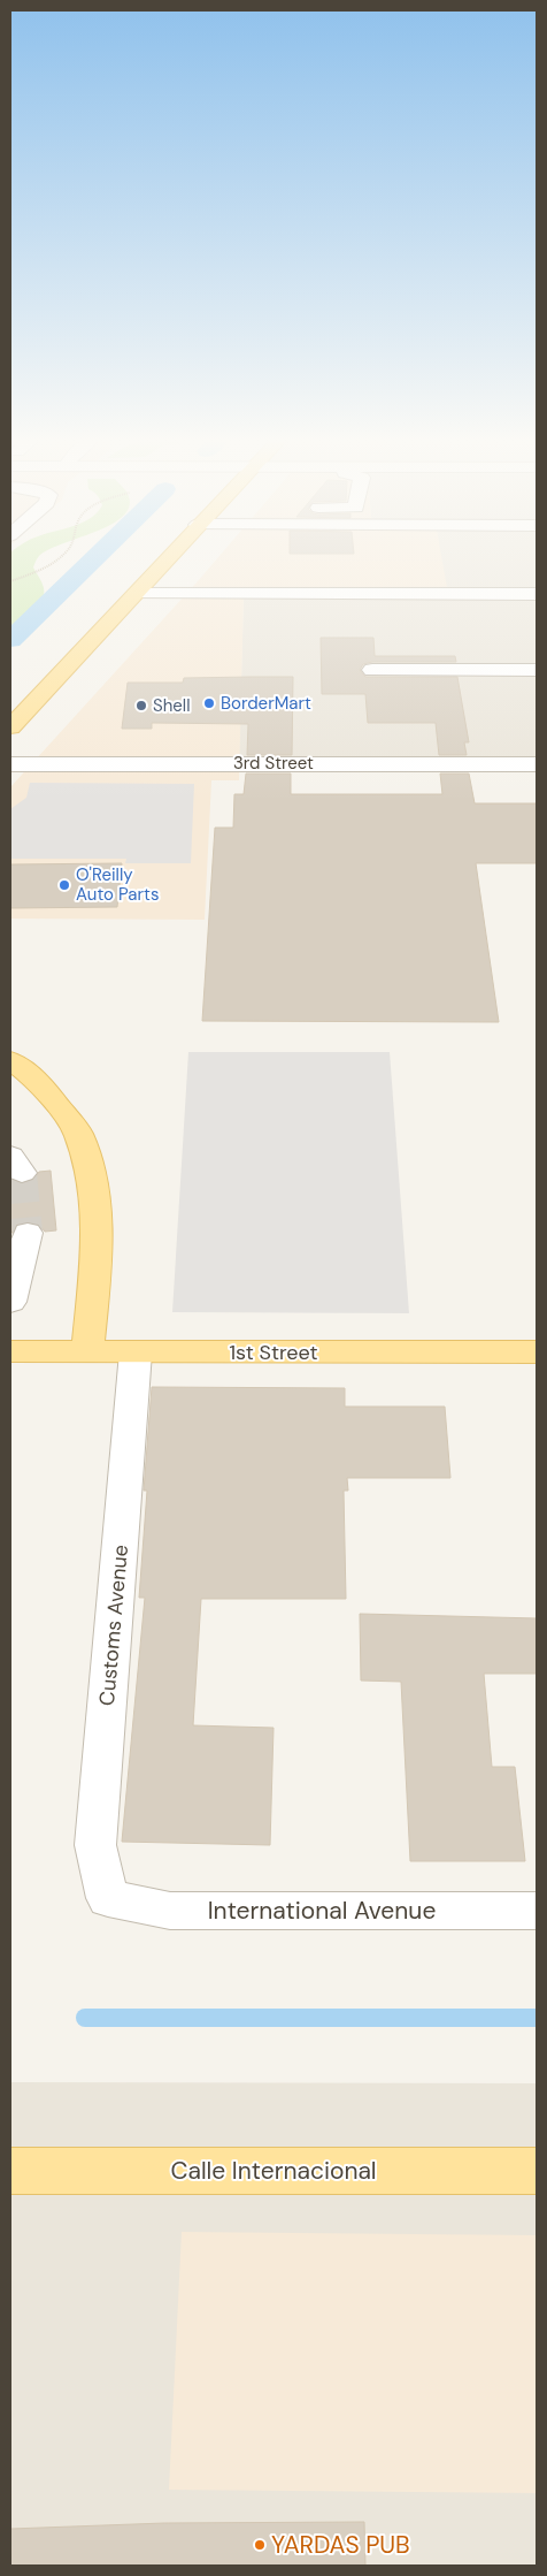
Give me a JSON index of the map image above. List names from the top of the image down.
{
  "streets": {
    "main road": ["1st Street", "Calle Internacional"],
    "street": ["3rd Street", "Customs Avenue", "International Avenue"]
  },
  "crossings": [
    ["1st Street", "Customs Avenue"],
    ["Customs Avenue", "International Avenue"]
  ],
  "places": [
    "BorderMart",
    "Shell",
    "O'Reilly Auto Parts",
    "YARDAS PUB"
  ]
}
